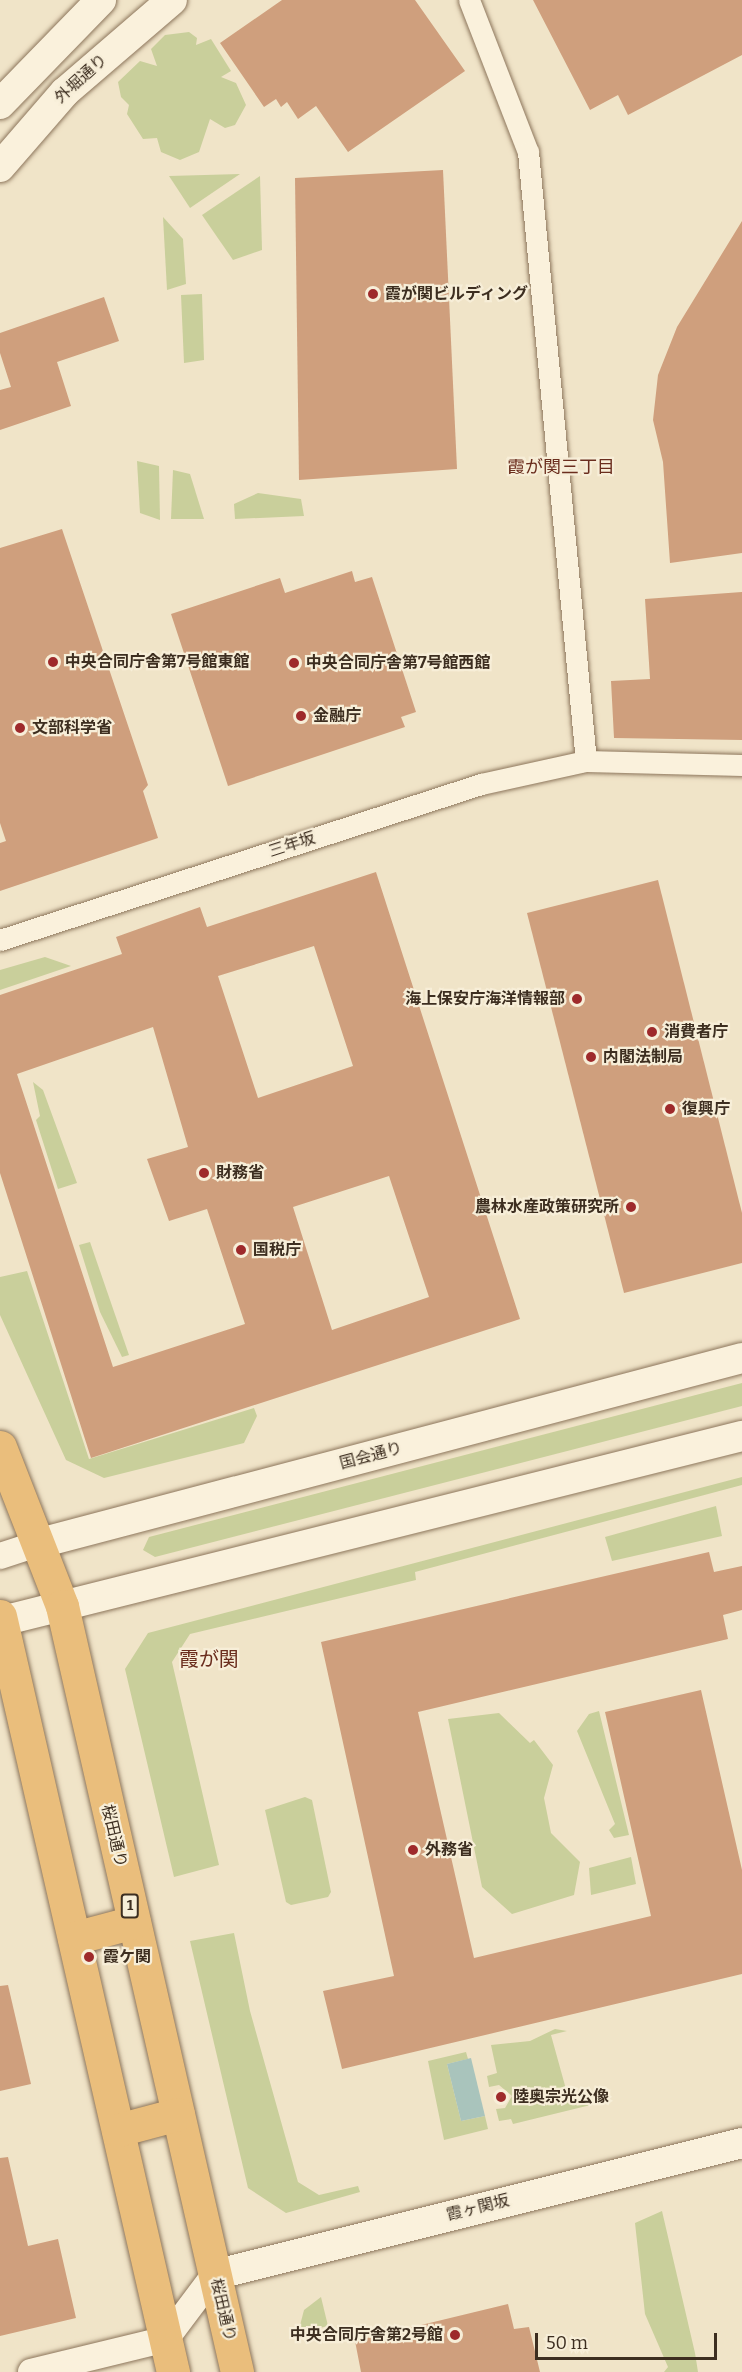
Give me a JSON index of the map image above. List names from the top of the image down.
{
  "streets": {
    "highway": ["桜田通り", "1"],
    "main road": ["外堀通り", "国会通り", "霞ヶ関坂"],
    "street": ["三年坂"]
  },
  "crossings": [
    ["国会通り", "桜田通り"],
    ["桜田通り", "霞ヶ関坂"]
  ],
  "districts": ["霞が関三丁目", "霞が関"],
  "places": [
    "霞が関ビルディング",
    "中央合同庁舎第7号館東館",
    "中央合同庁舎第7号館西館",
    "金融庁",
    "文部科学省",
    "海上保安庁海洋情報部",
    "消費者庁",
    "内閣法制局",
    "復興庁",
    "財務省",
    "農林水産政策研究所",
    "国税庁",
    "外務省",
    "霞ケ関",
    "陸奥宗光公像",
    "中央合同庁舎第2号館"
  ],
  "scale_bar": "50 m"
}
